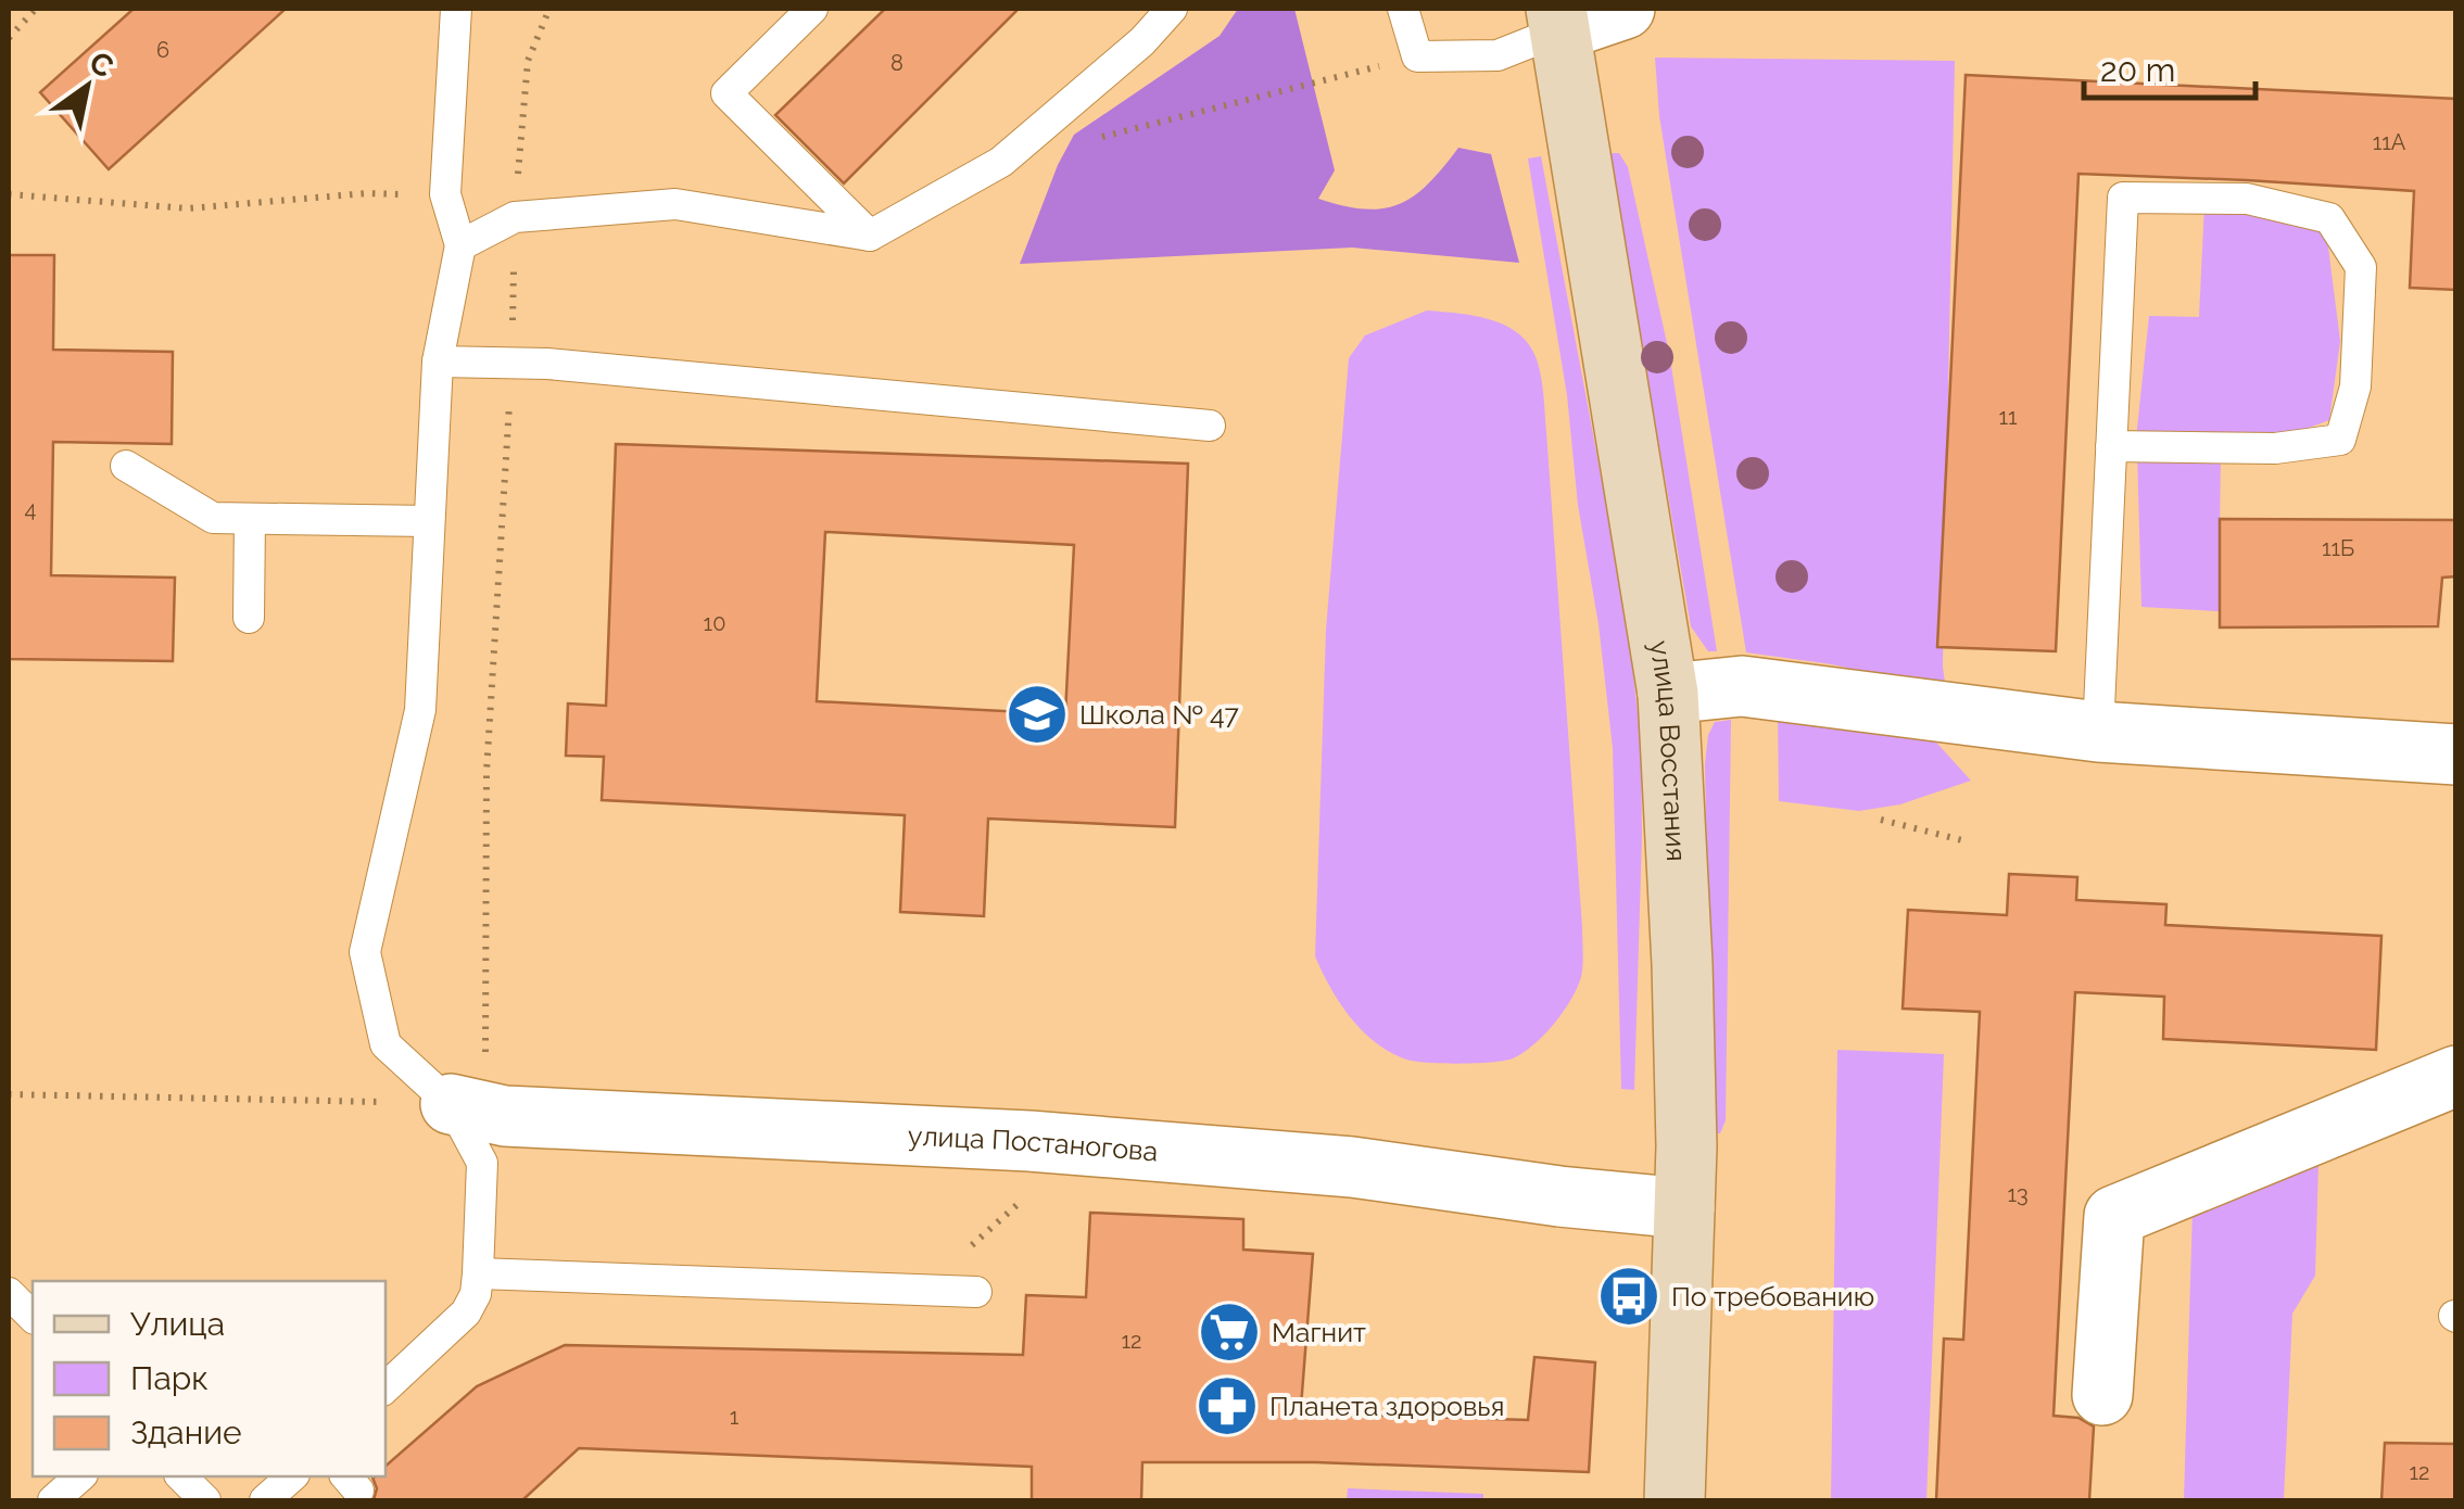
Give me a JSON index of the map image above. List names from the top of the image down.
{
  "streets": {
    "street": ["улица Восстания", "улица Постаногова"]
  },
  "crossings": [
    ["улица Восстания", "улица Постаногова"]
  ],
  "places": {
    "school or university": ["Школа № 47"],
    "bus stop": ["По требованию"],
    "supermarket": ["Магнит"],
    "pharmacy": ["Планета здоровья"]
  },
  "house_numbers": [
    "6",
    "8",
    "11А",
    "11",
    "4",
    "11Б",
    "10",
    "13",
    "12",
    "1",
    "12"
  ],
  "legend": ["Улица", "Парк", "Здание"],
  "scale_bar": "20 m",
  "north": "top right"
}
